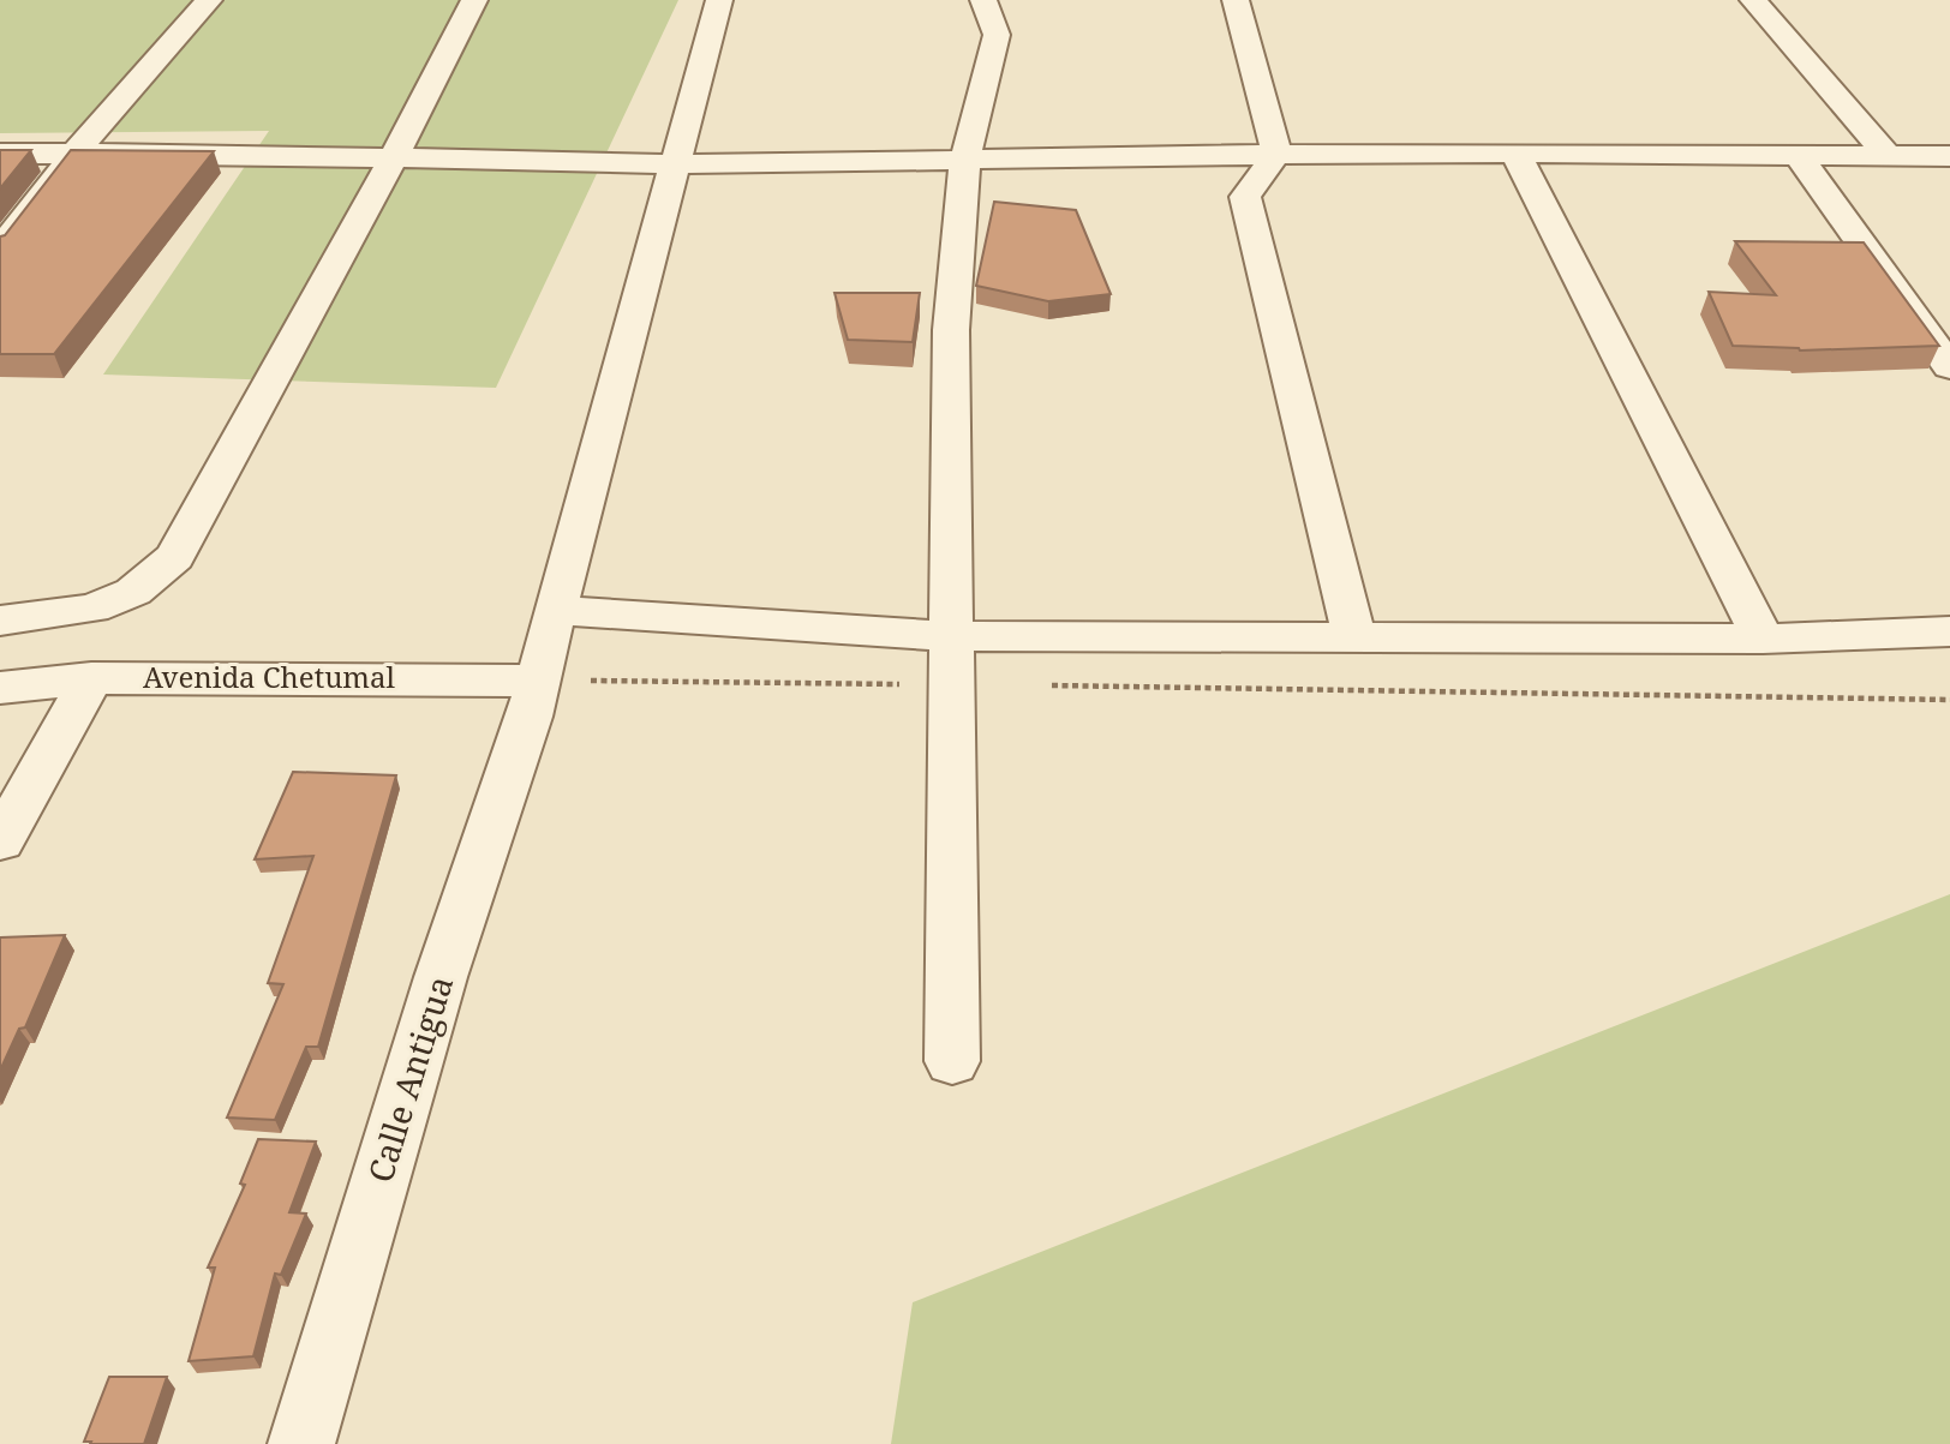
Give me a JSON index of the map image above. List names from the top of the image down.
{
  "streets": {
    "street": ["Avenida Chetumal", "Calle Antigua"]
  },
  "crossings": [
    ["Avenida Chetumal", "Calle Antigua"]
  ]
}
